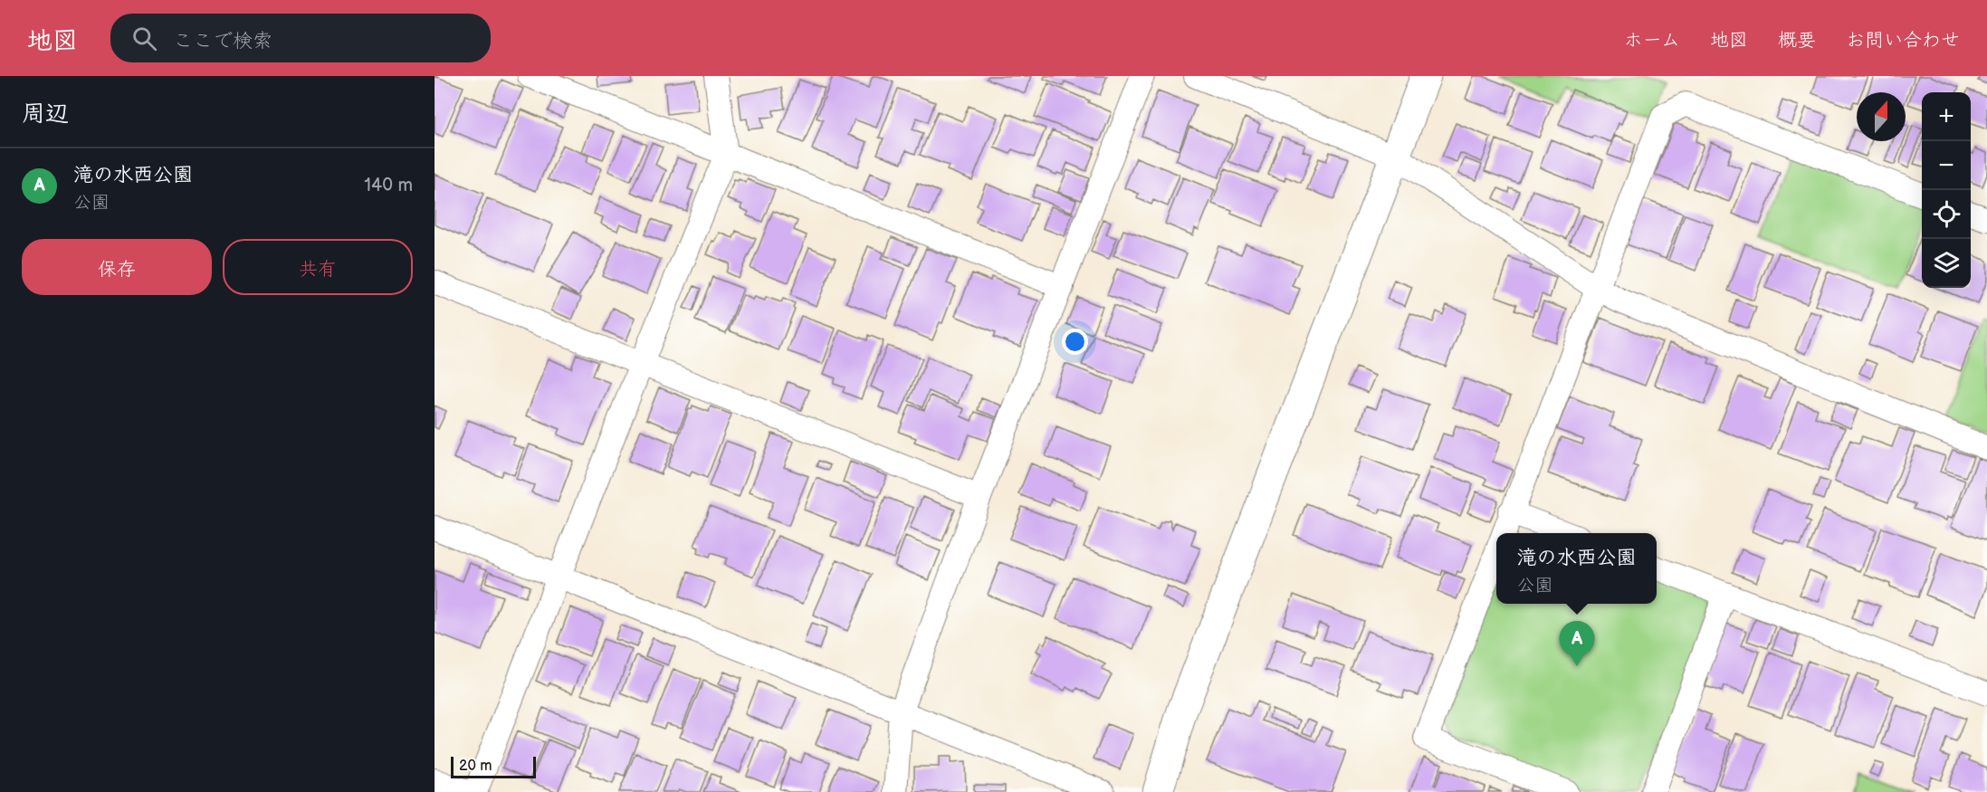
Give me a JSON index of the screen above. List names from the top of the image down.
{
  "scale_bar": "20 m",
  "north": "top",
  "page": {
    "header": "地図",
    "search": "ここで検索",
    "nav": [
      "ホーム",
      "地図",
      "概要",
      "お問い合わせ"
    ],
    "heading": "周辺",
    "map_buttons": ["+", "−"],
    "list": [
      {
        "mark": "A",
        "name": "滝の水西公園",
        "note": "公園",
        "value": "140 m"
      }
    ],
    "buttons": ["保存", "共有"],
    "popup": ["滝の水西公園", "公園"],
    "pins": "A",
    "scale": "20 m"
  }
}
